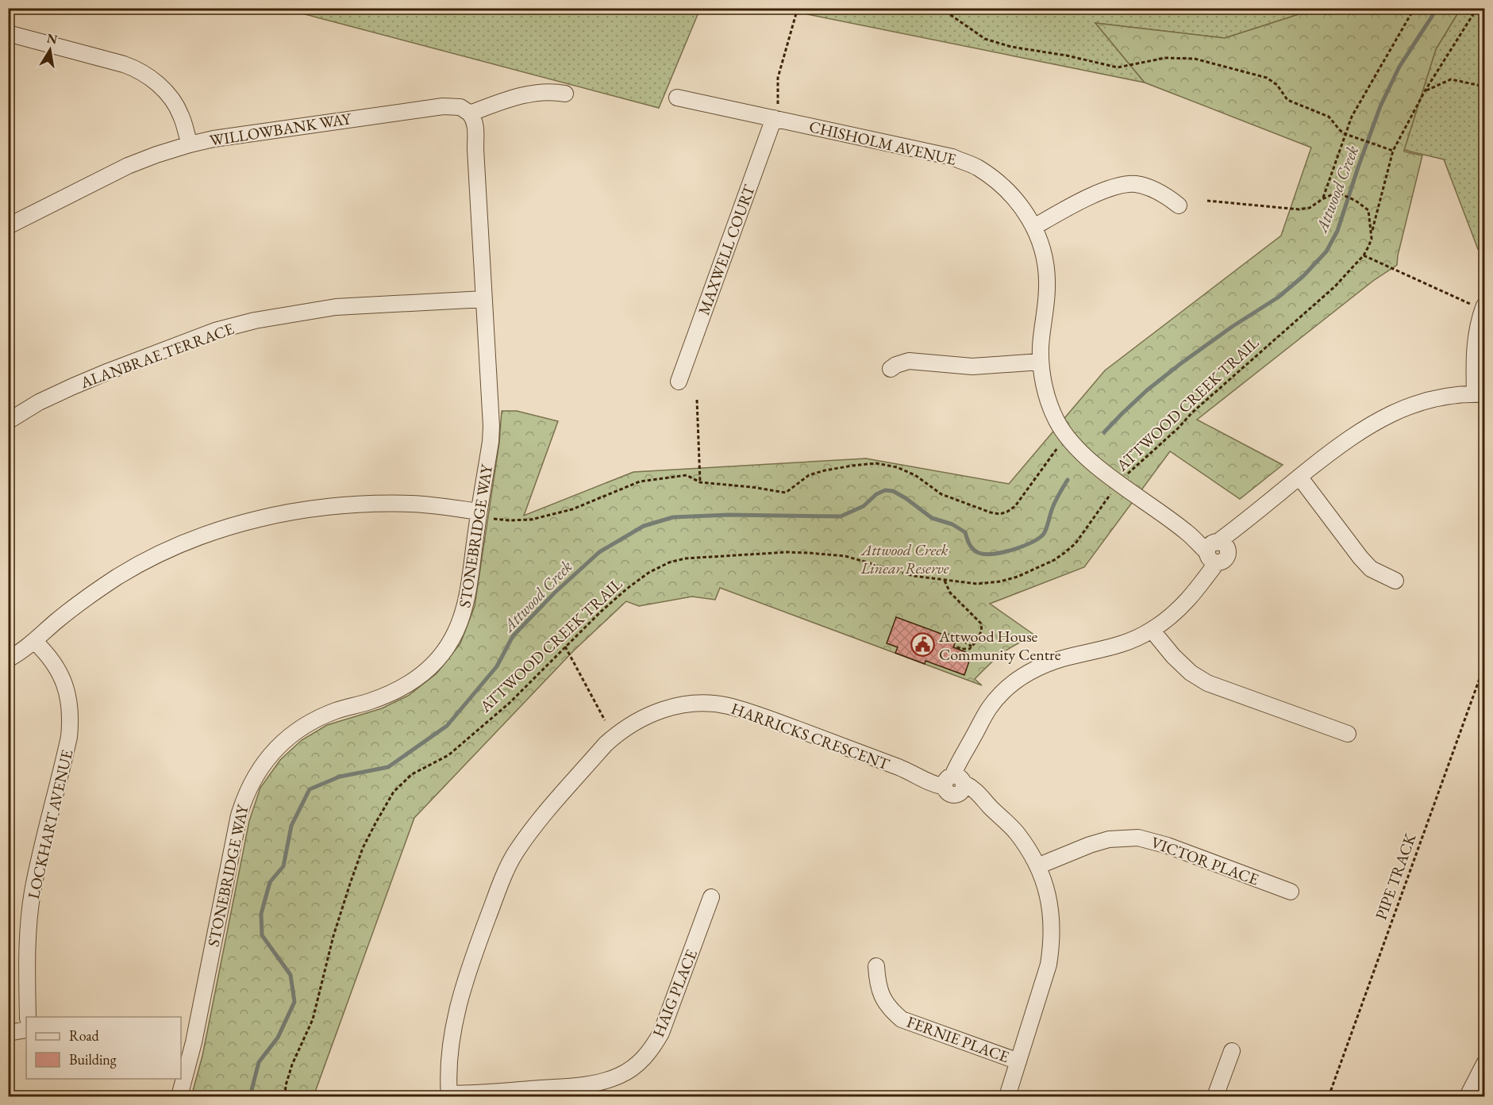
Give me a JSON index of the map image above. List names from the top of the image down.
{
  "streets": {
    "street": [
      "WILLOWBANK WAY",
      "CHISHOLM AVENUE",
      "MAXWELL COURT",
      "ALANBRAE TERRACE",
      "STONEBRIDGE WAY",
      "HARRICKS CRESCENT",
      "LOCKHART AVENUE",
      "VICTOR PLACE",
      "HAIG PLACE",
      "FERNIE PLACE"
    ],
    "path": ["ATTWOOD CREEK TRAIL", "PIPE TRACK"]
  },
  "crossings": [
    ["WILLOWBANK WAY", "STONEBRIDGE WAY"],
    ["CHISHOLM AVENUE", "MAXWELL COURT"],
    ["CHISHOLM AVENUE", "ATTWOOD CREEK TRAIL"],
    ["ALANBRAE TERRACE", "STONEBRIDGE WAY"],
    ["HARRICKS CRESCENT", "VICTOR PLACE"],
    ["HARRICKS CRESCENT", "HAIG PLACE"],
    ["HARRICKS CRESCENT", "FERNIE PLACE"]
  ],
  "water": ["Attwood Creek"],
  "parks": ["Attwood Creek Linear Reserve"],
  "places": {
    "public building": ["Attwood House Community Centre"]
  },
  "legend": ["Road", "Building"],
  "north": "top"
}
